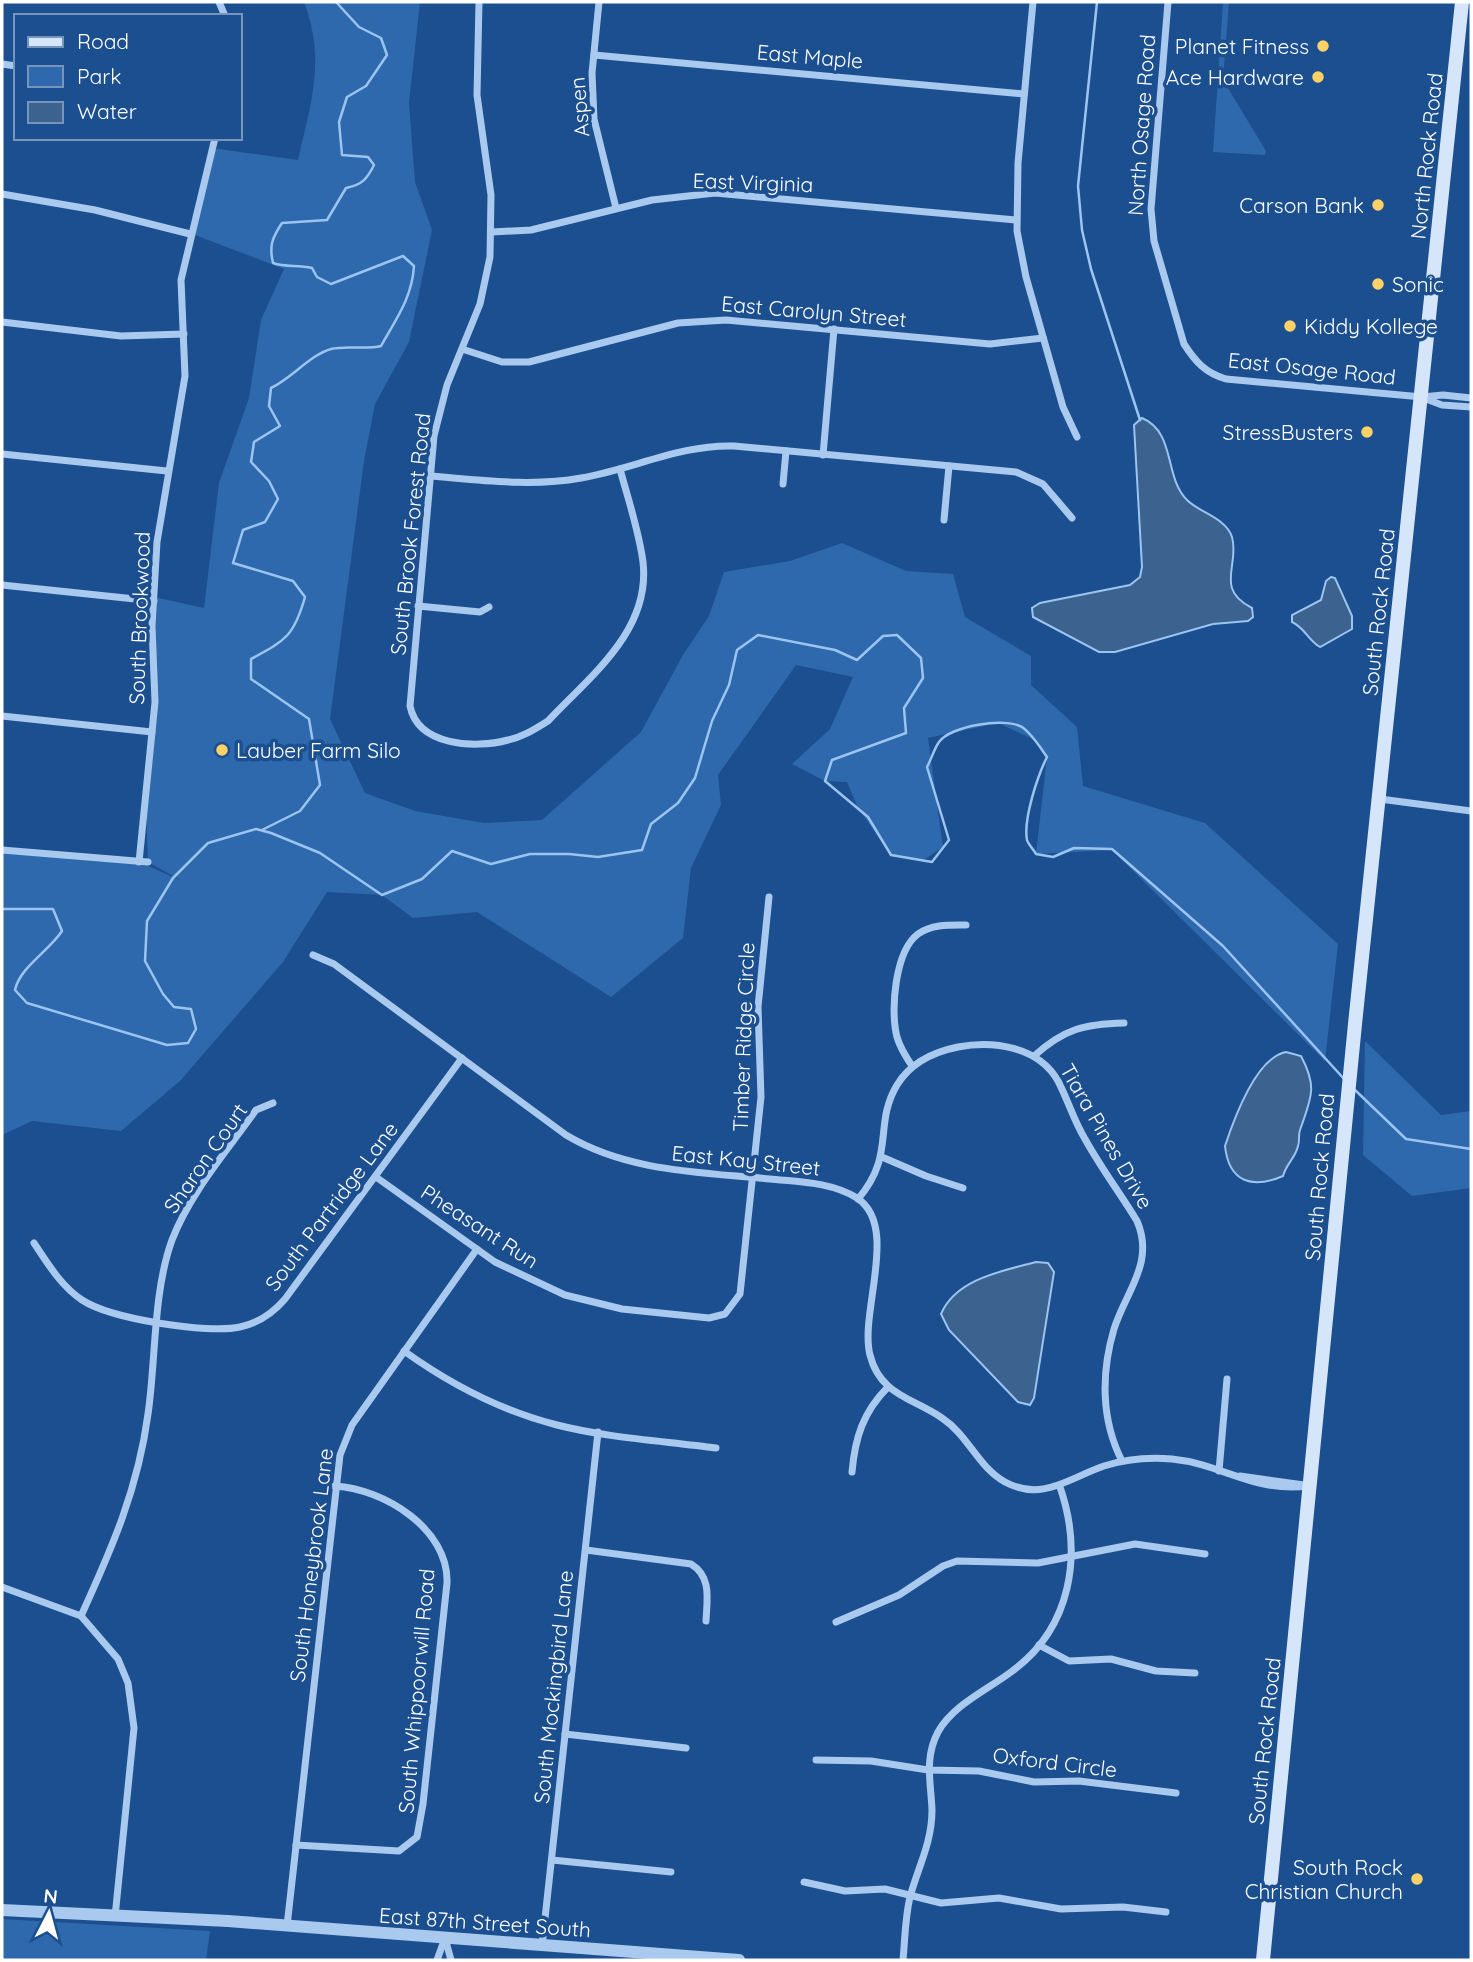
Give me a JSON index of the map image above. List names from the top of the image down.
{
  "streets": {
    "main road": ["North Rock Road", "South Rock Road"],
    "street": [
      "East Maple",
      "Aspen",
      "North Osage Road",
      "East Virginia",
      "East Carolyn Street",
      "East Osage Road",
      "South Brook Forest Road",
      "South Brookwood",
      "Timber Ridge Circle",
      "Tiara Pines Drive",
      "Sharon Court",
      "East Kay Street",
      "South Partridge Lane",
      "Pheasant Run",
      "South Honeybrook Lane",
      "South Mockingbird Lane",
      "South Whippoorwill Road",
      "Oxford Circle",
      "East 87th Street South"
    ]
  },
  "crossings": [
    ["East Maple", "Aspen"],
    ["Aspen", "East Virginia"],
    ["North Osage Road", "East Osage Road"],
    ["North Rock Road", "East Osage Road"],
    ["North Rock Road", "South Rock Road"],
    ["East Virginia", "South Brook Forest Road"],
    ["East Carolyn Street", "South Brook Forest Road"],
    ["East Osage Road", "South Rock Road"],
    ["Timber Ridge Circle", "East Kay Street"],
    ["Timber Ridge Circle", "Pheasant Run"],
    ["Tiara Pines Drive", "East Kay Street"],
    ["Sharon Court", "South Partridge Lane"],
    ["East Kay Street", "South Partridge Lane"],
    ["South Partridge Lane", "Pheasant Run"],
    ["Pheasant Run", "South Honeybrook Lane"],
    ["South Honeybrook Lane", "South Whippoorwill Road"],
    ["South Honeybrook Lane", "East 87th Street South"],
    ["South Mockingbird Lane", "East 87th Street South"]
  ],
  "places": [
    "Planet Fitness",
    "Ace Hardware",
    "Carson Bank",
    "Sonic",
    "Kiddy Kollege",
    "StressBusters",
    "Lauber Farm Silo",
    "South Rock Christian Church"
  ],
  "legend": ["Road", "Park", "Water"],
  "north": "top"
}
